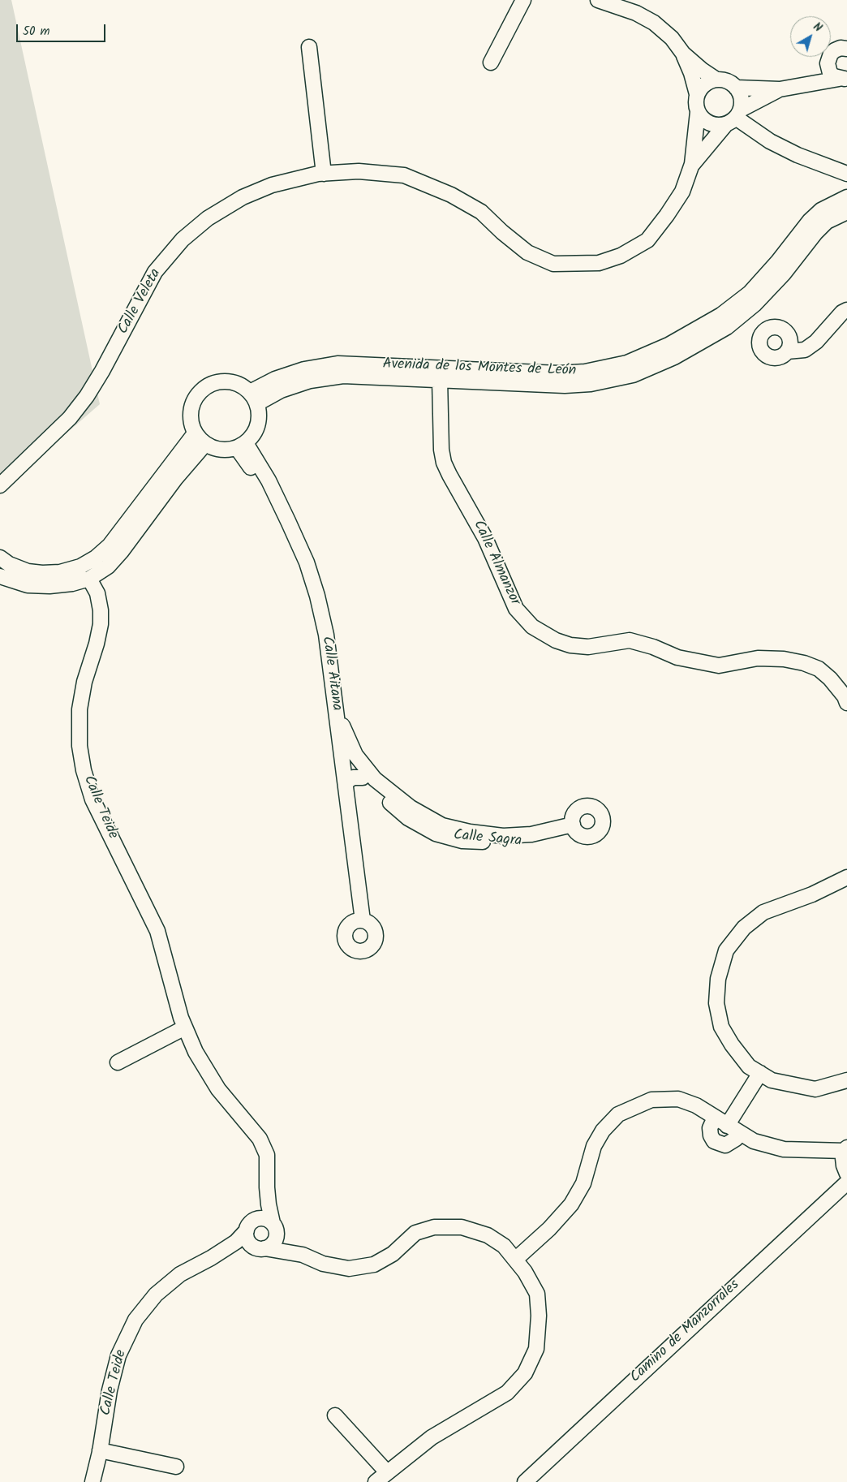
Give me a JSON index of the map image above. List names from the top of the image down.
{
  "streets": {
    "street": [
      "Calle Veleta",
      "Avenida de los Montes de León",
      "Calle Almanzor",
      "Calle Aitana",
      "Calle Teide",
      "Calle Sagra",
      "Camino de Manzorrales"
    ]
  },
  "crossings": [
    ["Avenida de los Montes de León", "Calle Almanzor"],
    ["Avenida de los Montes de León", "Calle Aitana"],
    ["Calle Aitana", "Calle Sagra"]
  ],
  "scale_bar": "50 m",
  "north": "top right"
}
